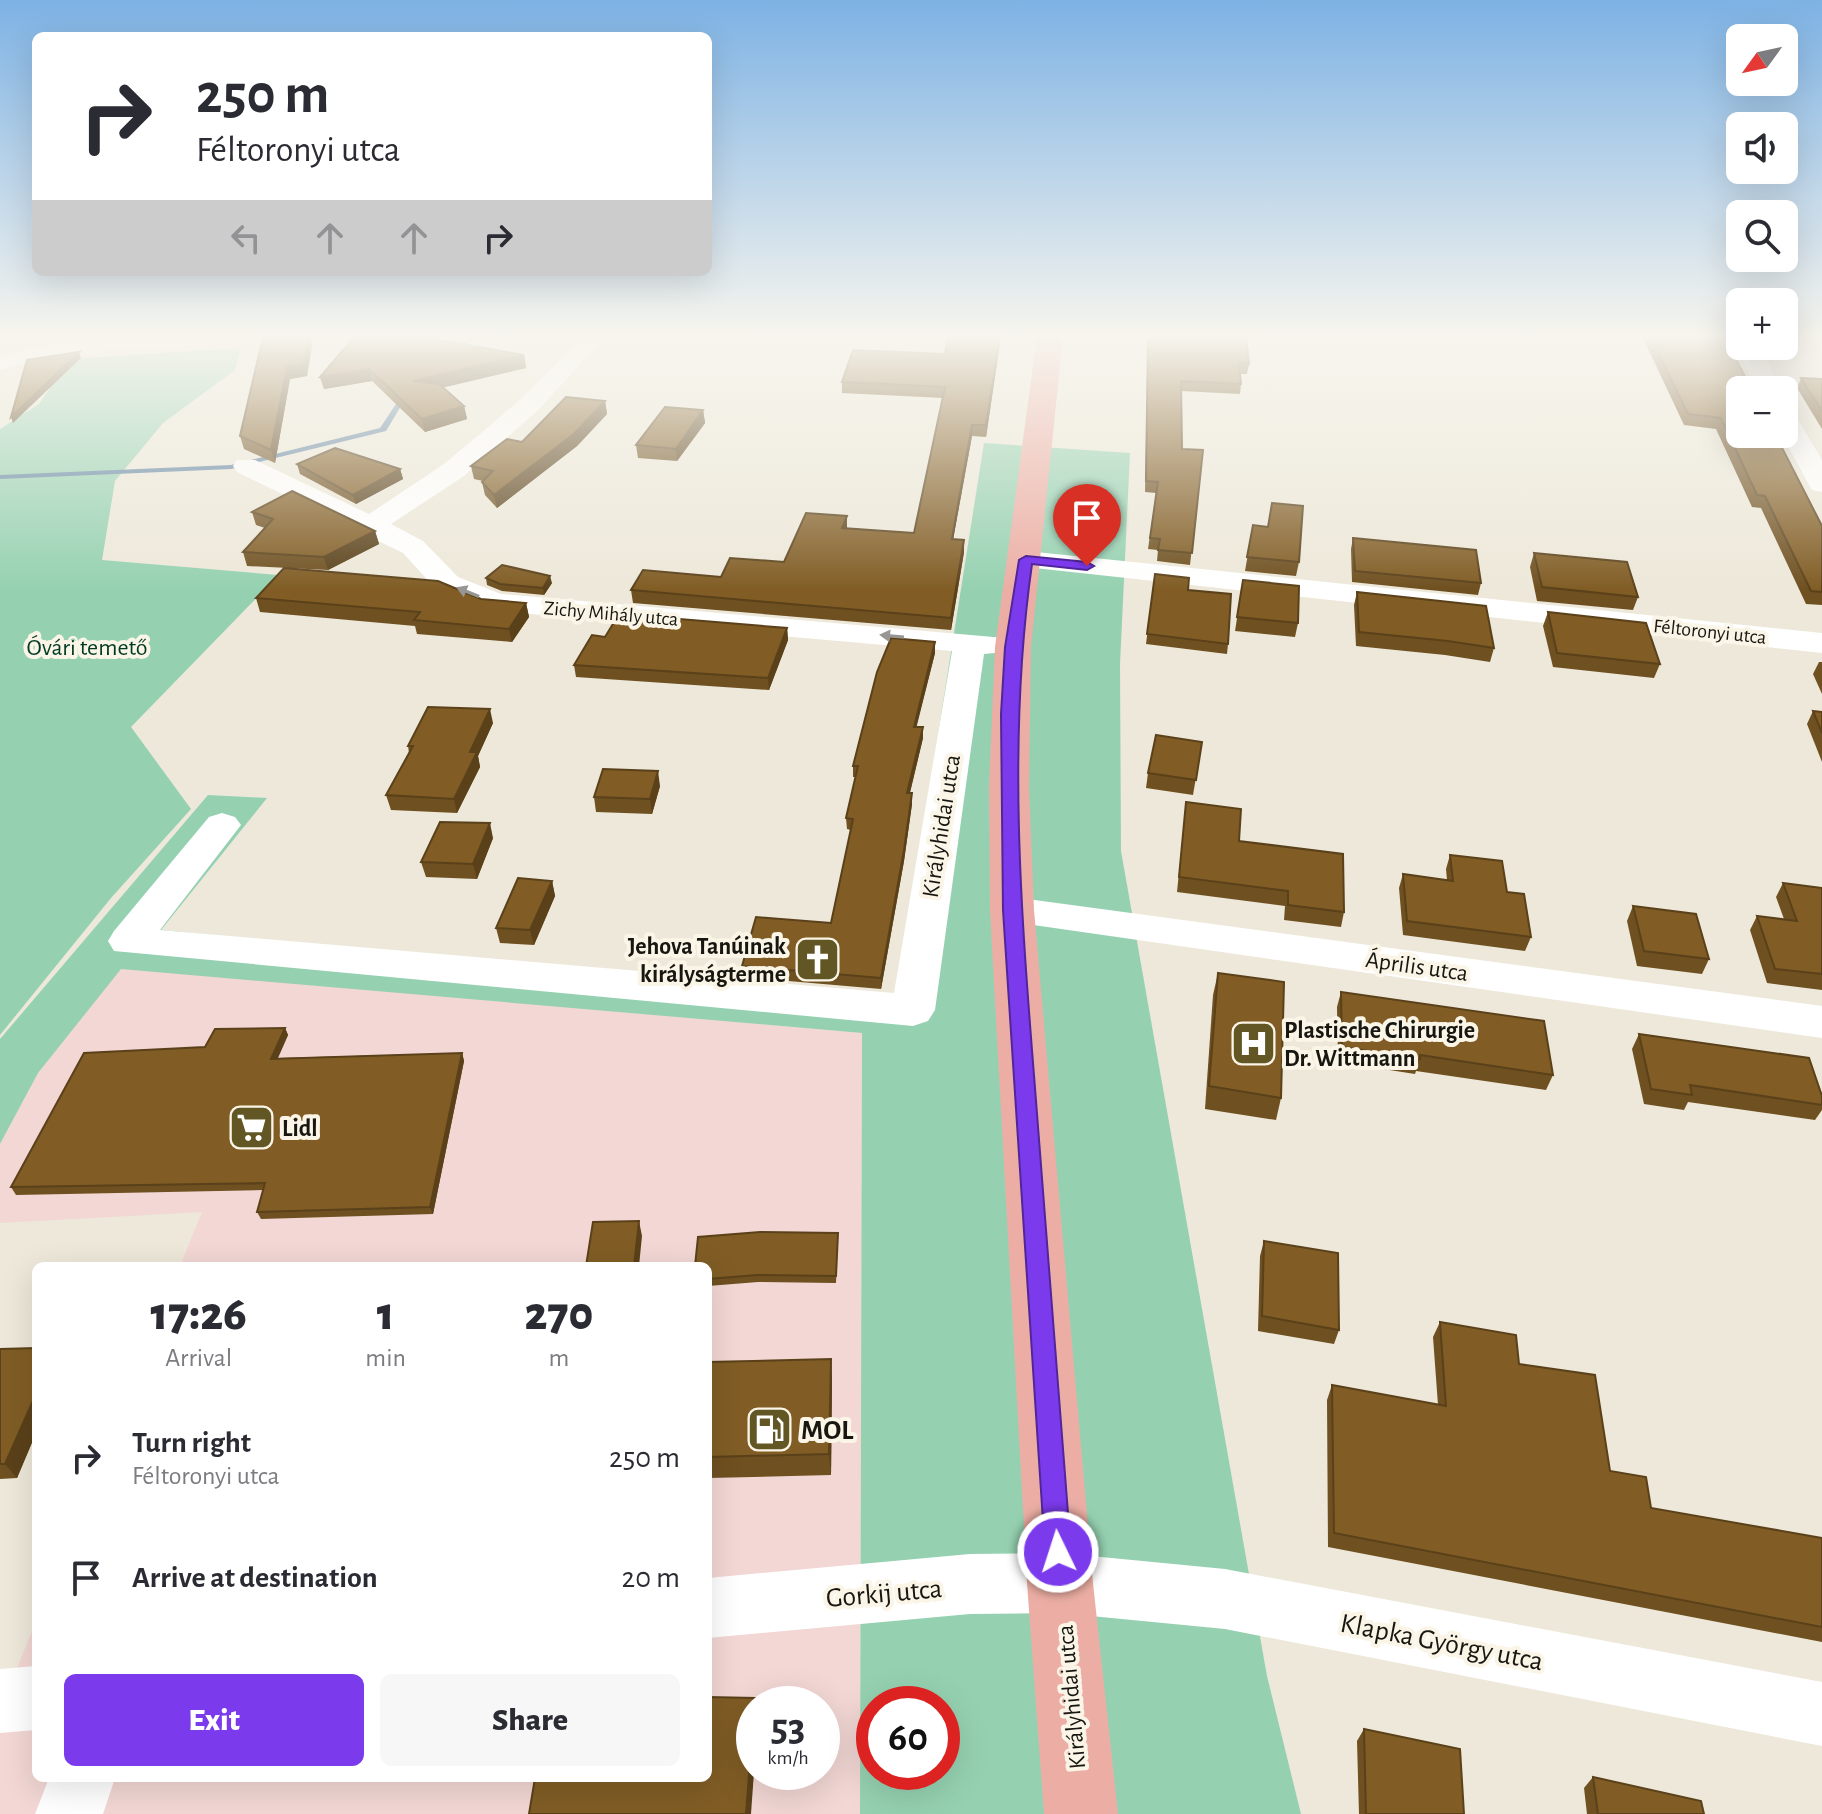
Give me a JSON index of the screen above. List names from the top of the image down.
{
  "streets": {
    "main road": ["Királyhidai utca"],
    "street": [
      "Zichy Mihály utca",
      "Féltoronyi utca",
      "Április utca",
      "Gorkij utca",
      "Klapka György utca"
    ]
  },
  "crossings": [
    ["Zichy Mihály utca", "Királyhidai utca"],
    ["Féltoronyi utca", "Királyhidai utca"],
    ["Királyhidai utca", "Április utca"],
    ["Királyhidai utca", "Gorkij utca"],
    ["Királyhidai utca", "Klapka György utca"],
    ["Gorkij utca", "Klapka György utca"]
  ],
  "one_way": ["Zichy Mihály utca"],
  "parks": ["Óvári temető"],
  "places": {
    "church": ["Jehova Tanúinak királyságterme"],
    "hospital": ["Plastische Chirurgie Dr. Wittmann"],
    "supermarket": ["Lidl"],
    "fuel station": ["MOL"]
  },
  "north": "bottom left",
  "page": {
    "map_buttons": ["+", "−"],
    "turn": ["250 m", "Féltoronyi utca"],
    "eta": [
      "17:26",
      "Arrival",
      "1",
      "min",
      "270",
      "m"
    ],
    "list": [
      {
        "name": "Turn right",
        "note": "Féltoronyi utca",
        "value": "250 m"
      },
      {
        "name": "Arrive at destination",
        "value": "20 m"
      }
    ],
    "buttons": ["Exit", "Share"],
    "speed": "53 km/h",
    "limit": "60"
  }
}
